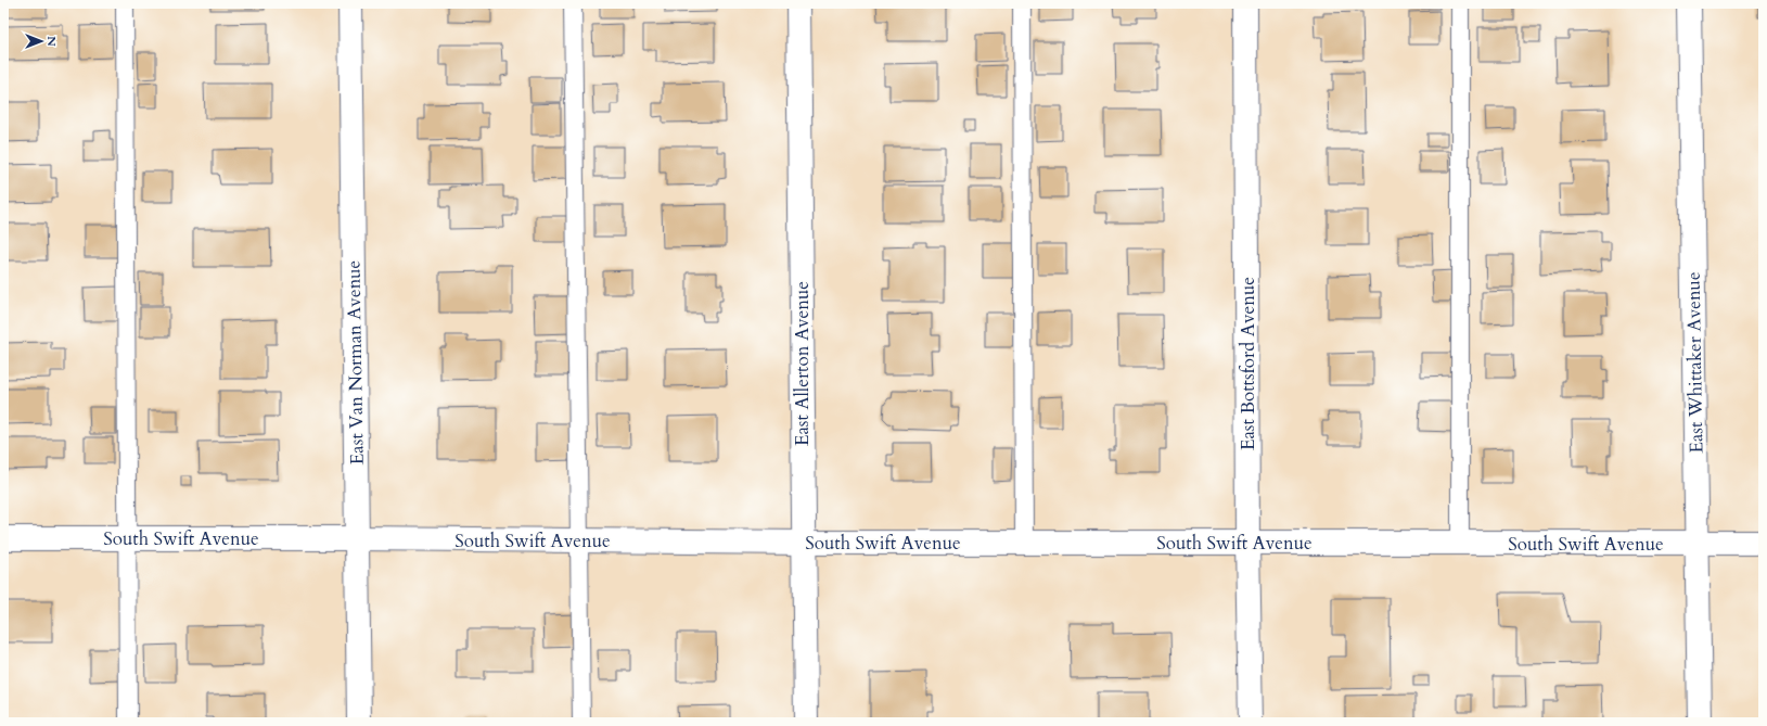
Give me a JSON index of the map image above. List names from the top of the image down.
{
  "streets": {
    "street": [
      "East Van Norman Avenue",
      "East Whittaker Avenue",
      "East Allerton Avenue",
      "East Bottsford Avenue",
      "South Swift Avenue"
    ]
  },
  "crossings": [
    ["East Van Norman Avenue", "South Swift Avenue"],
    ["East Whittaker Avenue", "South Swift Avenue"],
    ["East Allerton Avenue", "South Swift Avenue"],
    ["East Bottsford Avenue", "South Swift Avenue"]
  ],
  "north": "right"
}
